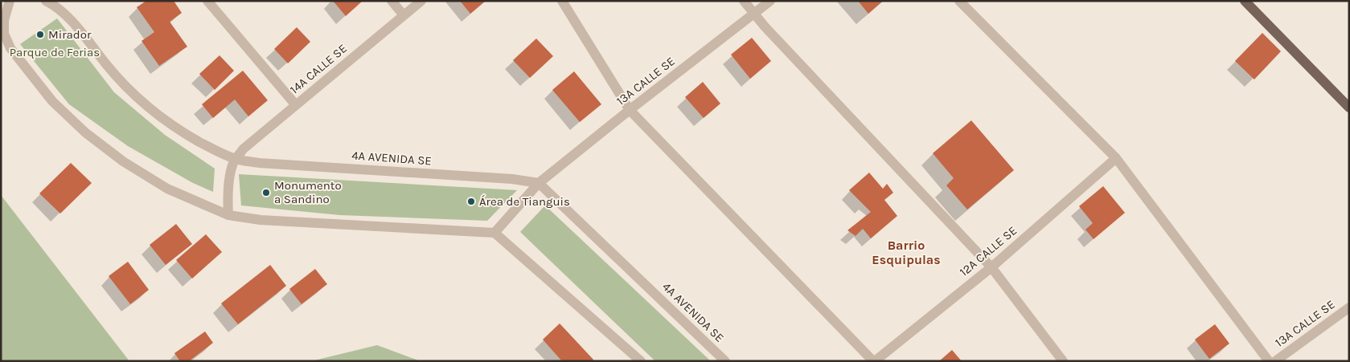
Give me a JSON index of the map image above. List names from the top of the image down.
{
  "streets": {
    "street": [
      "14A CALLE SE",
      "13A CALLE SE",
      "4A AVENIDA SE",
      "12A CALLE SE"
    ]
  },
  "crossings": [
    ["14A CALLE SE", "4A AVENIDA SE"],
    ["13A CALLE SE", "4A AVENIDA SE"]
  ],
  "districts": ["Barrio Esquipulas"],
  "parks": ["Parque de Ferias"],
  "places": ["Mirador", "Monumento a Sandino", "Área de Tianguis"]
}
